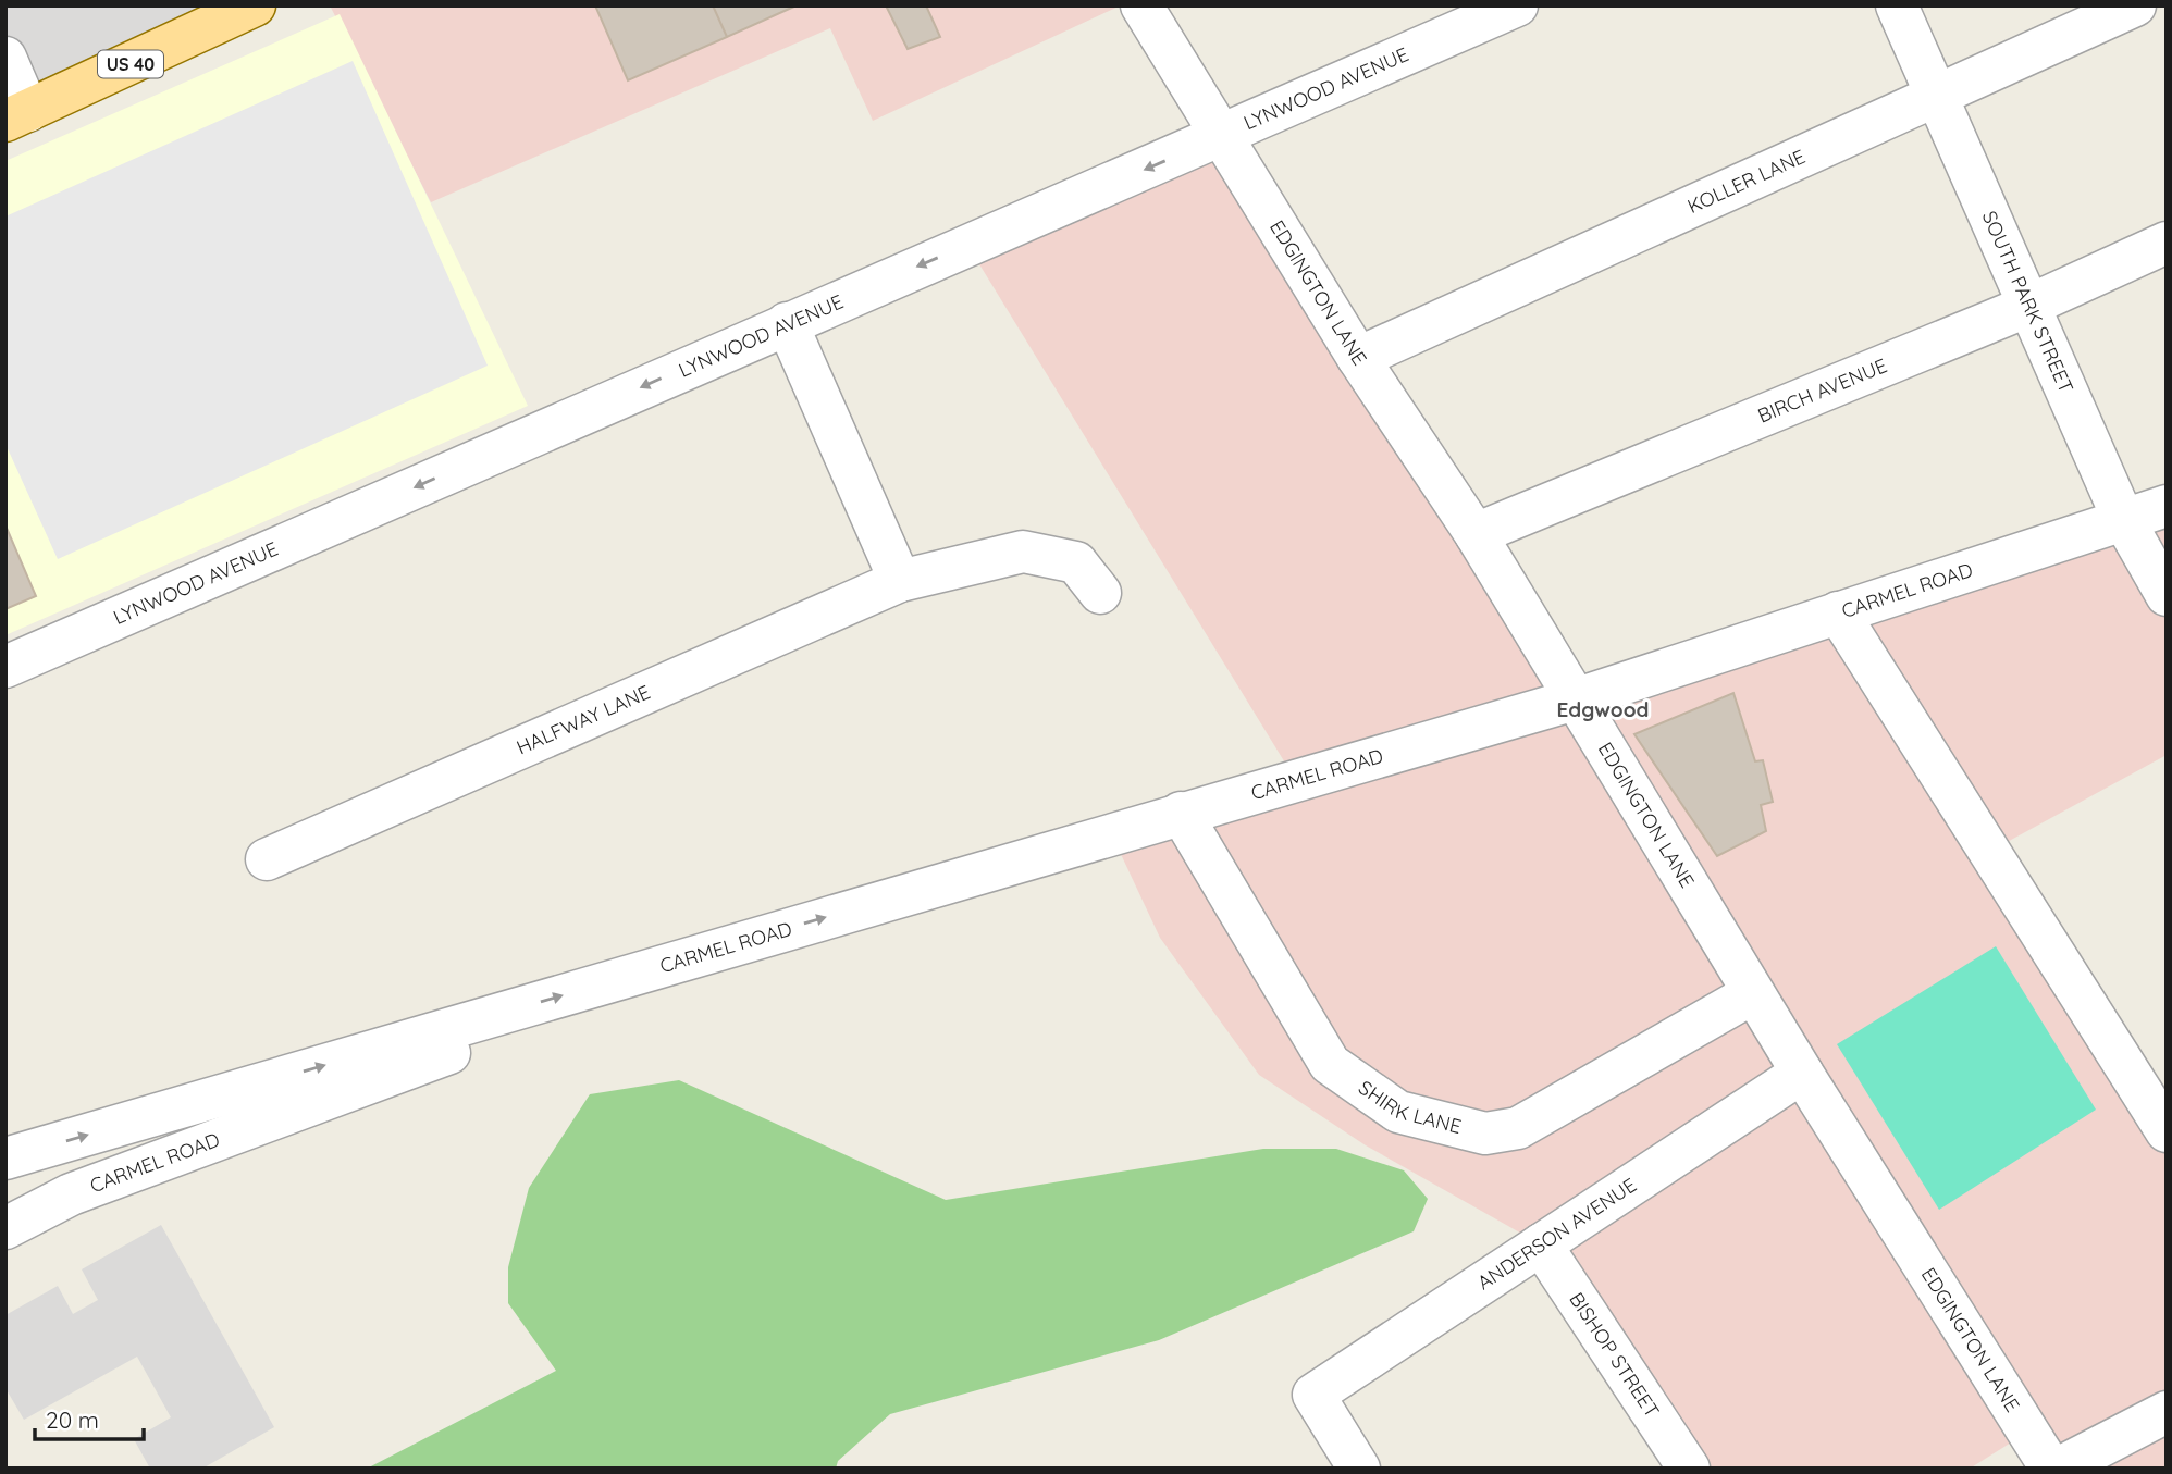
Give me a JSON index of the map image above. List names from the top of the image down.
{
  "streets": {
    "main road": ["US 40"],
    "street": [
      "LYNWOOD AVENUE",
      "KOLLER LANE",
      "EDGINGTON LANE",
      "SOUTH PARK STREET",
      "BIRCH AVENUE",
      "CARMEL ROAD",
      "HALFWAY LANE",
      "SHIRK LANE",
      "ANDERSON AVENUE",
      "BISHOP STREET"
    ]
  },
  "crossings": [
    ["LYNWOOD AVENUE", "EDGINGTON LANE"],
    ["KOLLER LANE", "EDGINGTON LANE"],
    ["KOLLER LANE", "SOUTH PARK STREET"],
    ["EDGINGTON LANE", "BIRCH AVENUE"],
    ["EDGINGTON LANE", "CARMEL ROAD"],
    ["EDGINGTON LANE", "SHIRK LANE"],
    ["EDGINGTON LANE", "ANDERSON AVENUE"],
    ["SOUTH PARK STREET", "BIRCH AVENUE"],
    ["SOUTH PARK STREET", "CARMEL ROAD"],
    ["CARMEL ROAD", "SHIRK LANE"],
    ["ANDERSON AVENUE", "BISHOP STREET"]
  ],
  "one_way": ["LYNWOOD AVENUE"],
  "districts": ["Edgwood"],
  "scale_bar": "20 m"
}
